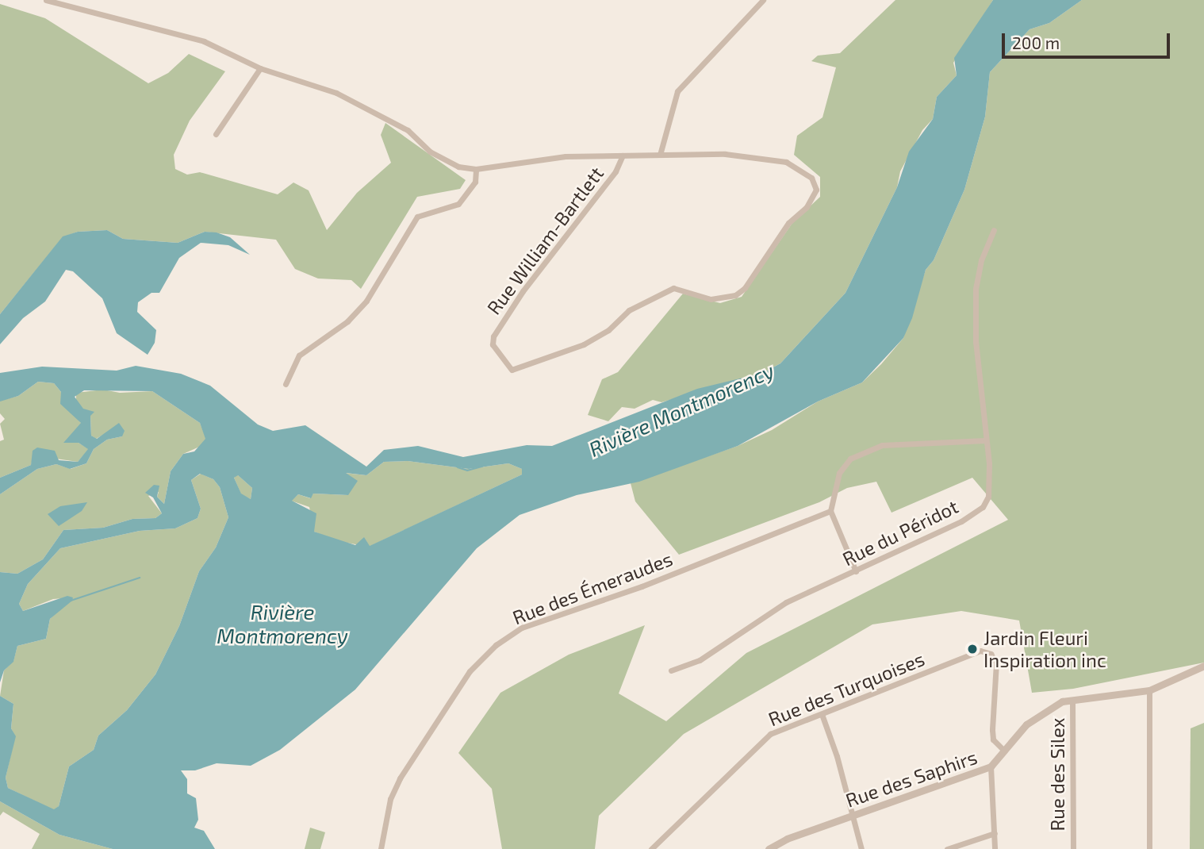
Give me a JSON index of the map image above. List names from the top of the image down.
{
  "streets": {
    "street": [
      "Rue William-Bartlett",
      "Rue du Péridot",
      "Rue des Émeraudes",
      "Rue des Turquoises",
      "Rue des Silex",
      "Rue des Saphirs"
    ]
  },
  "crossings": [
    ["Rue des Turquoises", "Rue des Saphirs"],
    ["Rue des Silex", "Rue des Saphirs"]
  ],
  "water": ["Rivière Montmorency"],
  "places": ["Jardin Fleuri Inspiration inc"],
  "scale_bar": "200 m"
}
